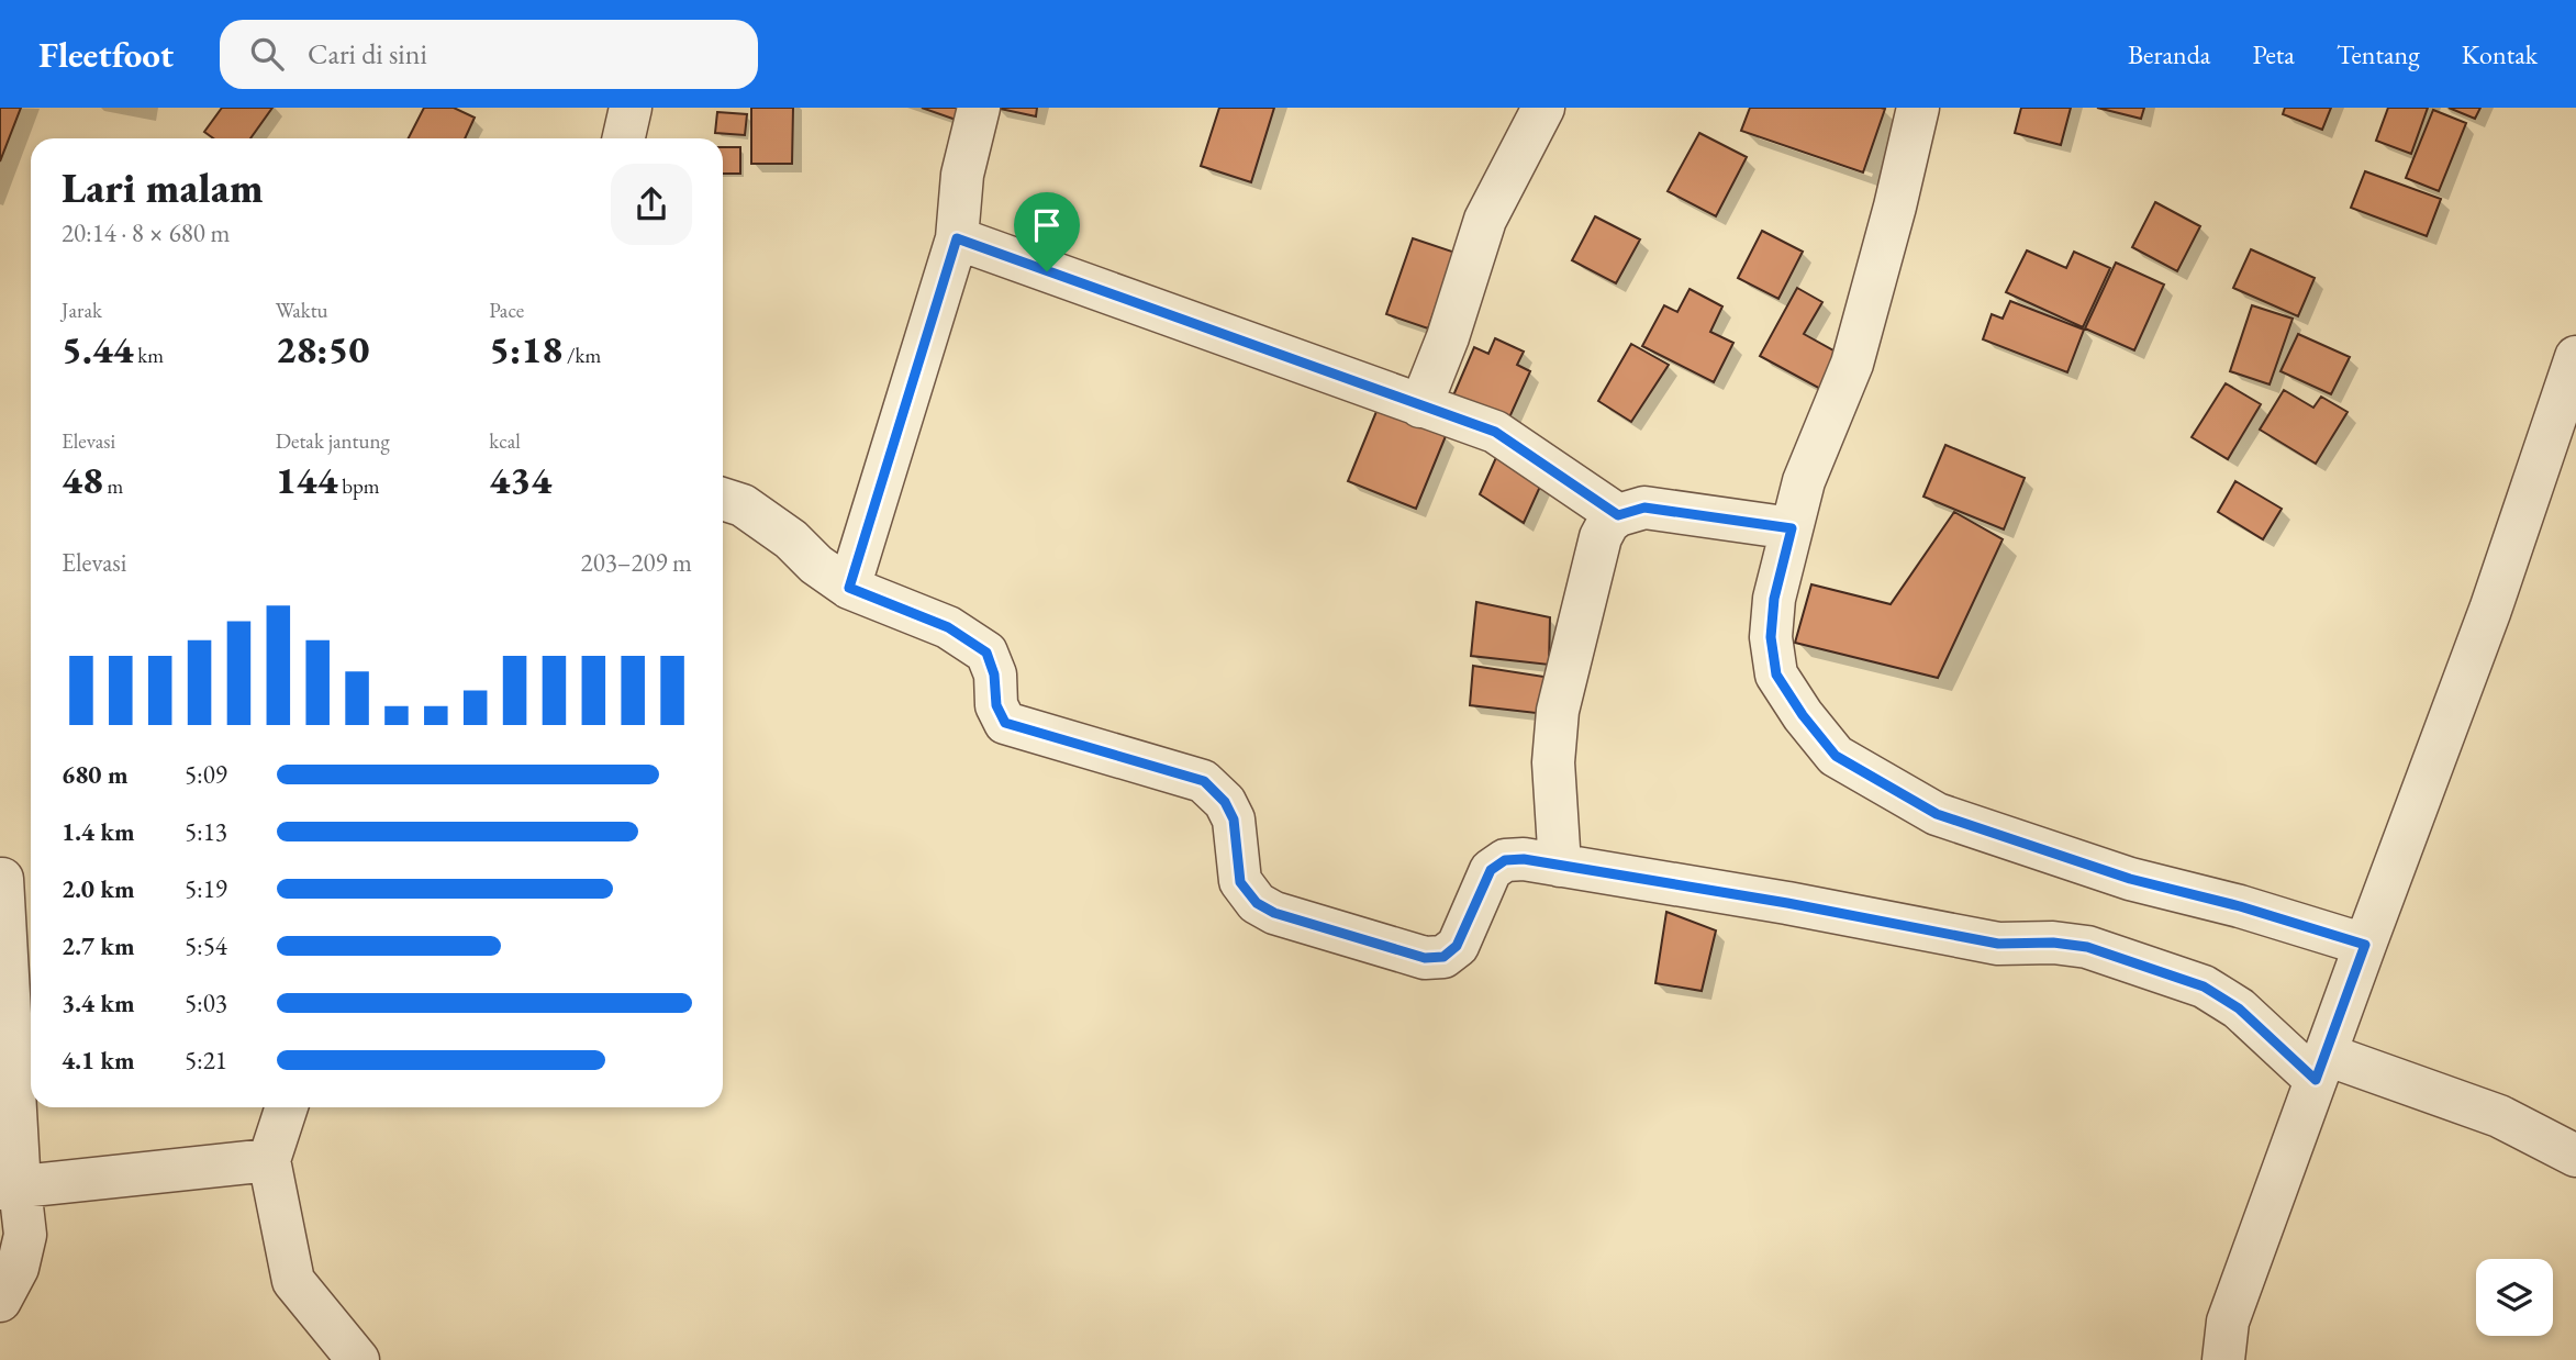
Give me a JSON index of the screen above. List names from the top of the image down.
{
  "page": {
    "header": "Fleetfoot",
    "search": "Cari di sini",
    "nav": [
      "Beranda",
      "Peta",
      "Tentang",
      "Kontak"
    ],
    "heading": ["Lari malam", "20:14 · 8 × 680 m"],
    "stats": [
      ["Jarak", "5.44 km"],
      ["Waktu", "28:50"],
      ["Pace", "5:18 /km"],
      ["Elevasi", "48 m"],
      ["Detak jantung", "144 bpm"],
      ["kcal", "434"]
    ],
    "chart": ["Elevasi", "203–209 m"],
    "list": [
      {
        "name": "680 m",
        "note": "5:09"
      },
      {
        "name": "1.4 km",
        "note": "5:13"
      },
      {
        "name": "2.0 km",
        "note": "5:19"
      },
      {
        "name": "2.7 km",
        "note": "5:54"
      },
      {
        "name": "3.4 km",
        "note": "5:03"
      },
      {
        "name": "4.1 km",
        "note": "5:21"
      }
    ]
  }
}
